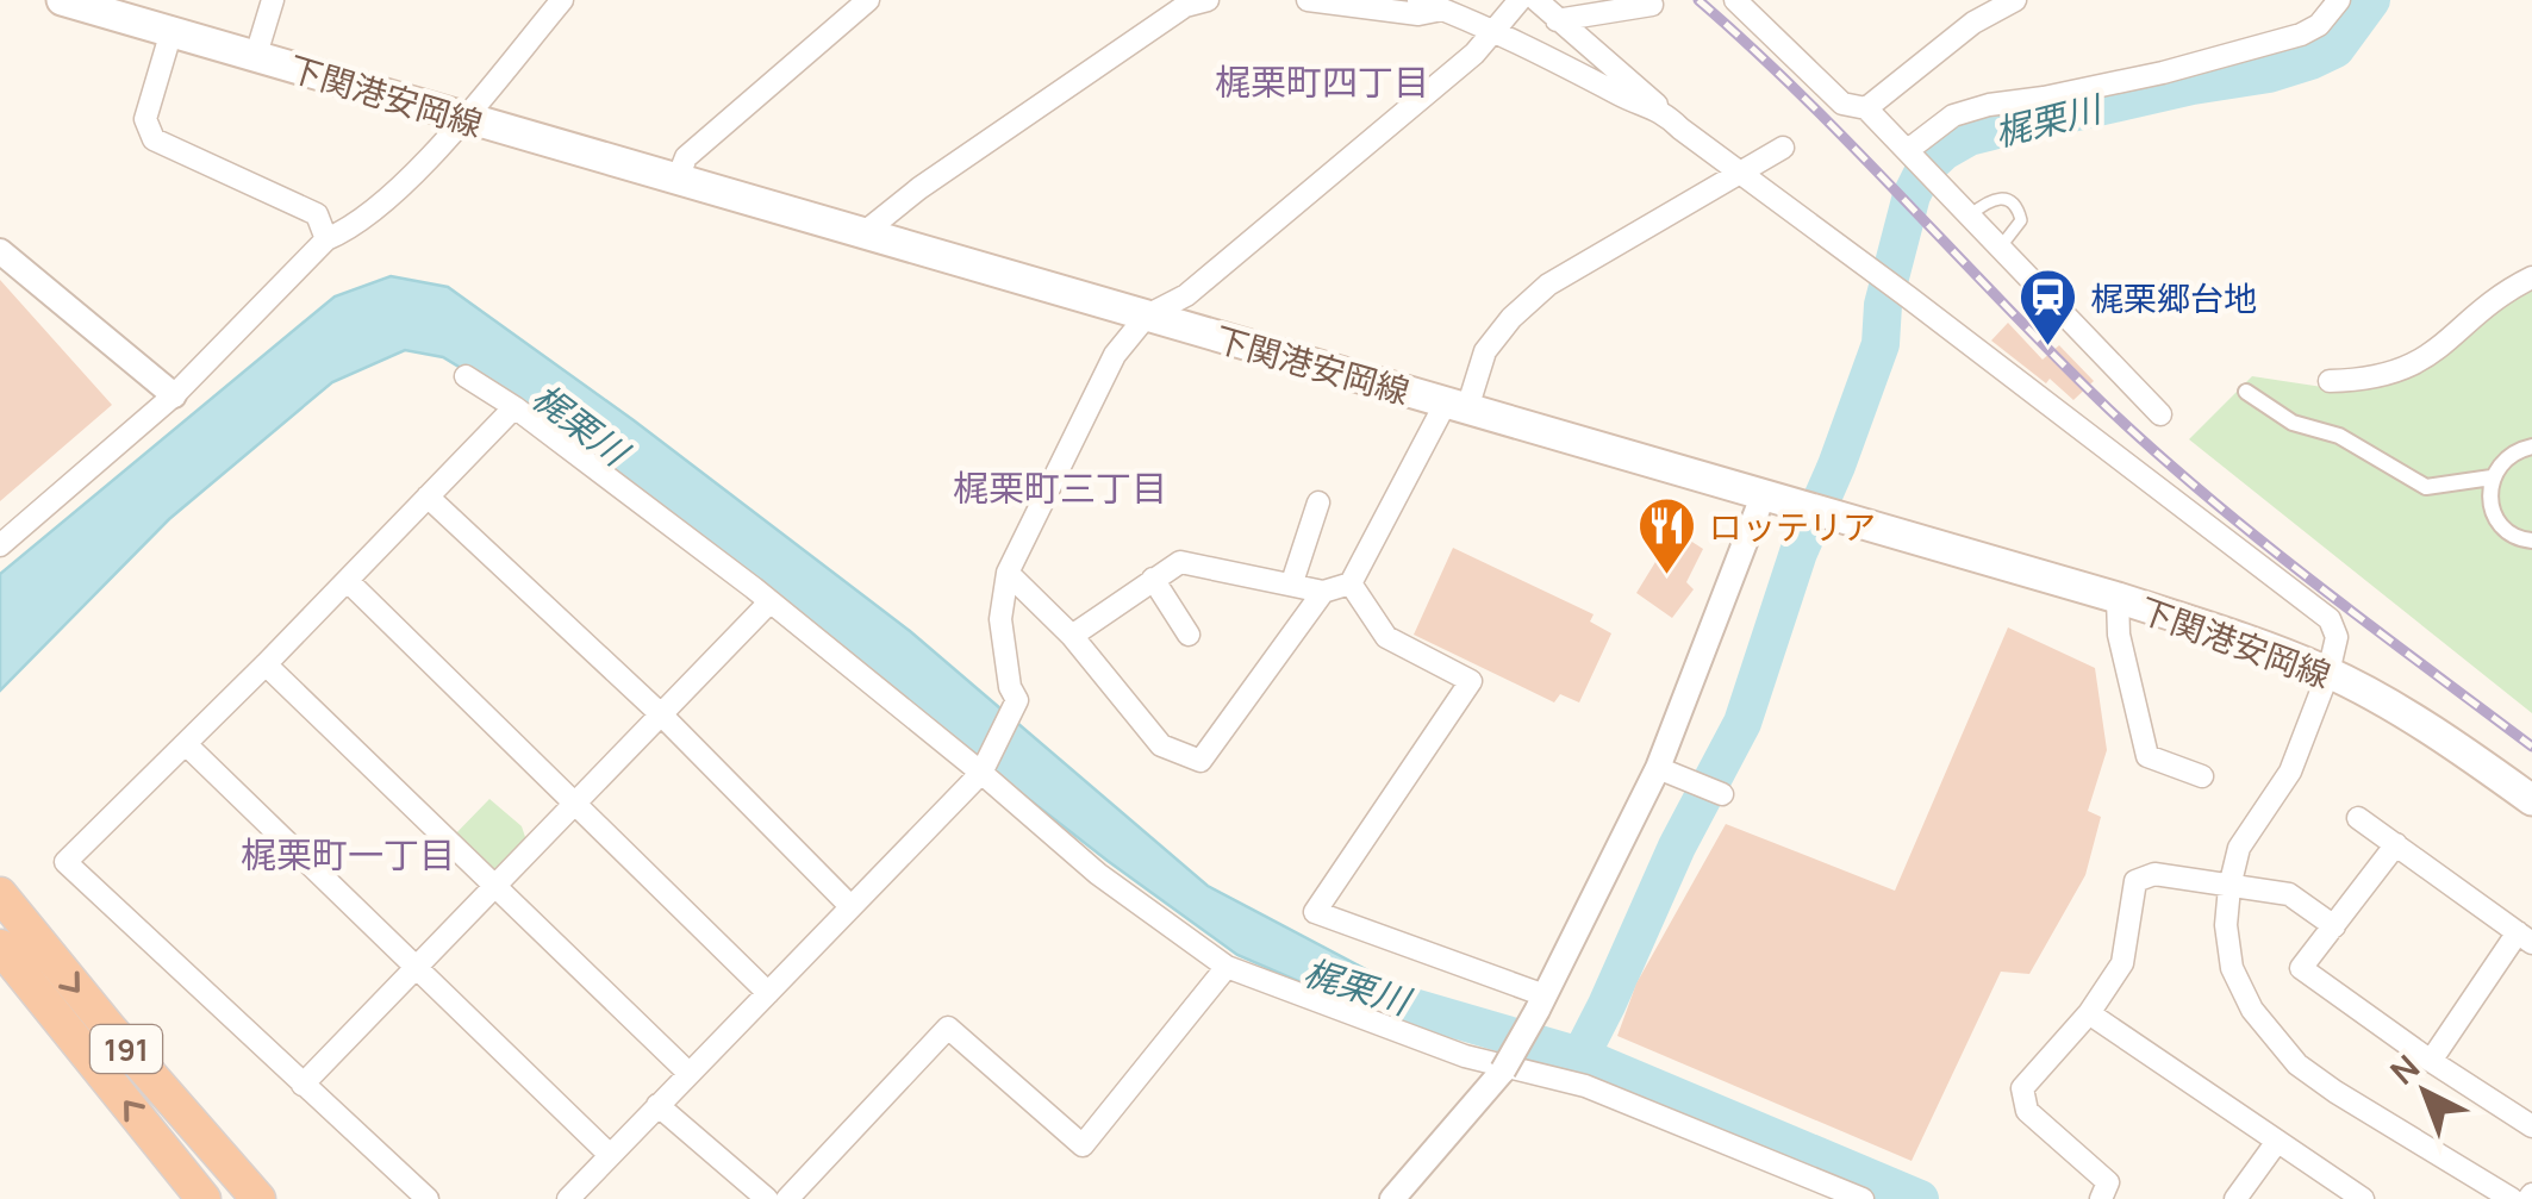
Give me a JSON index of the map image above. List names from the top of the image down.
{
  "streets": {
    "highway": ["191"],
    "main road": ["下関港安岡線"]
  },
  "districts": ["梶栗町四丁目", "梶栗町三丁目", "梶栗町一丁目"],
  "water": ["梶栗川"],
  "places": {
    "station": ["梶栗郷台地"],
    "restaurant": ["ロッテリア"]
  },
  "north": "top left"
}
